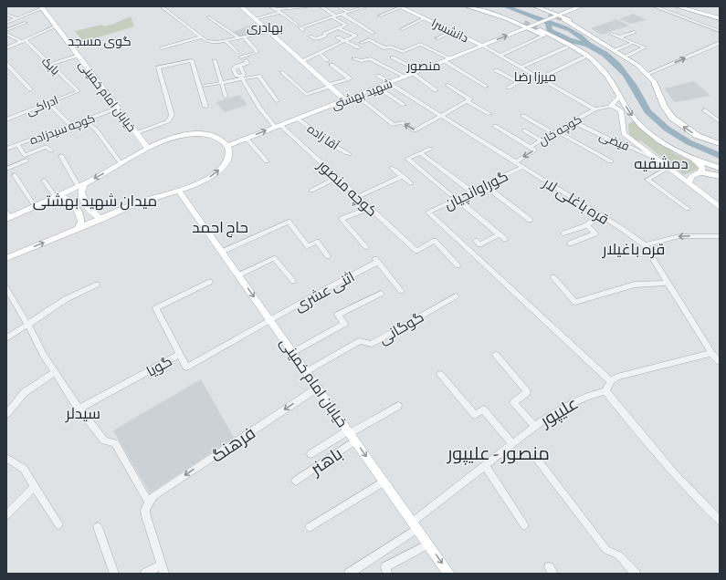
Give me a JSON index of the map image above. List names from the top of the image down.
{
  "streets": {
    "main road": ["دانشسرا", "شهید بهشتى", "خیابان امام خمینی"],
    "street": [
      "بابک",
      "ادراکی",
      "کوچه سیدزاده",
      "کوچه خان",
      "آقا زاده",
      "فیضی",
      "کوچه منصور",
      "گوراوانچیان",
      "قره باغلی لار",
      "اثنی عشری",
      "گوگانی",
      "گویا",
      "علیپور",
      "فرهنگ",
      "باهنر"
    ]
  },
  "crossings": [
    ["دانشسرا", "شهید بهشتى"],
    ["بابک", "ادراکی"],
    ["شهید بهشتى", "آقا زاده"],
    ["شهید بهشتى", "کوچه منصور"],
    ["شهید بهشتى", "قره باغلی لار"],
    ["خیابان امام خمینی", "کوچه سیدزاده"],
    ["خیابان امام خمینی", "اثنی عشری"],
    ["خیابان امام خمینی", "گوگانی"],
    ["خیابان امام خمینی", "گویا"],
    ["خیابان امام خمینی", "علیپور"],
    ["خیابان امام خمینی", "فرهنگ"],
    ["خیابان امام خمینی", "باهنر"],
    ["ادراکی", "کوچه سیدزاده"],
    ["کوچه خان", "فیضی"],
    ["کوچه خان", "قره باغلی لار"],
    ["گوراوانچیان", "قره باغلی لار"],
    ["اثنی عشری", "گویا"]
  ],
  "one_way": ["فرهنگ"],
  "districts": [
    "بهادری",
    "گوی مسجد",
    "منصور",
    "میرزا رضا",
    "دمشقیه",
    "میدان شهید بهشتی",
    "حاج احمد",
    "قره باغیلار",
    "سیدلر",
    "منصور - علیپور"
  ]
}
